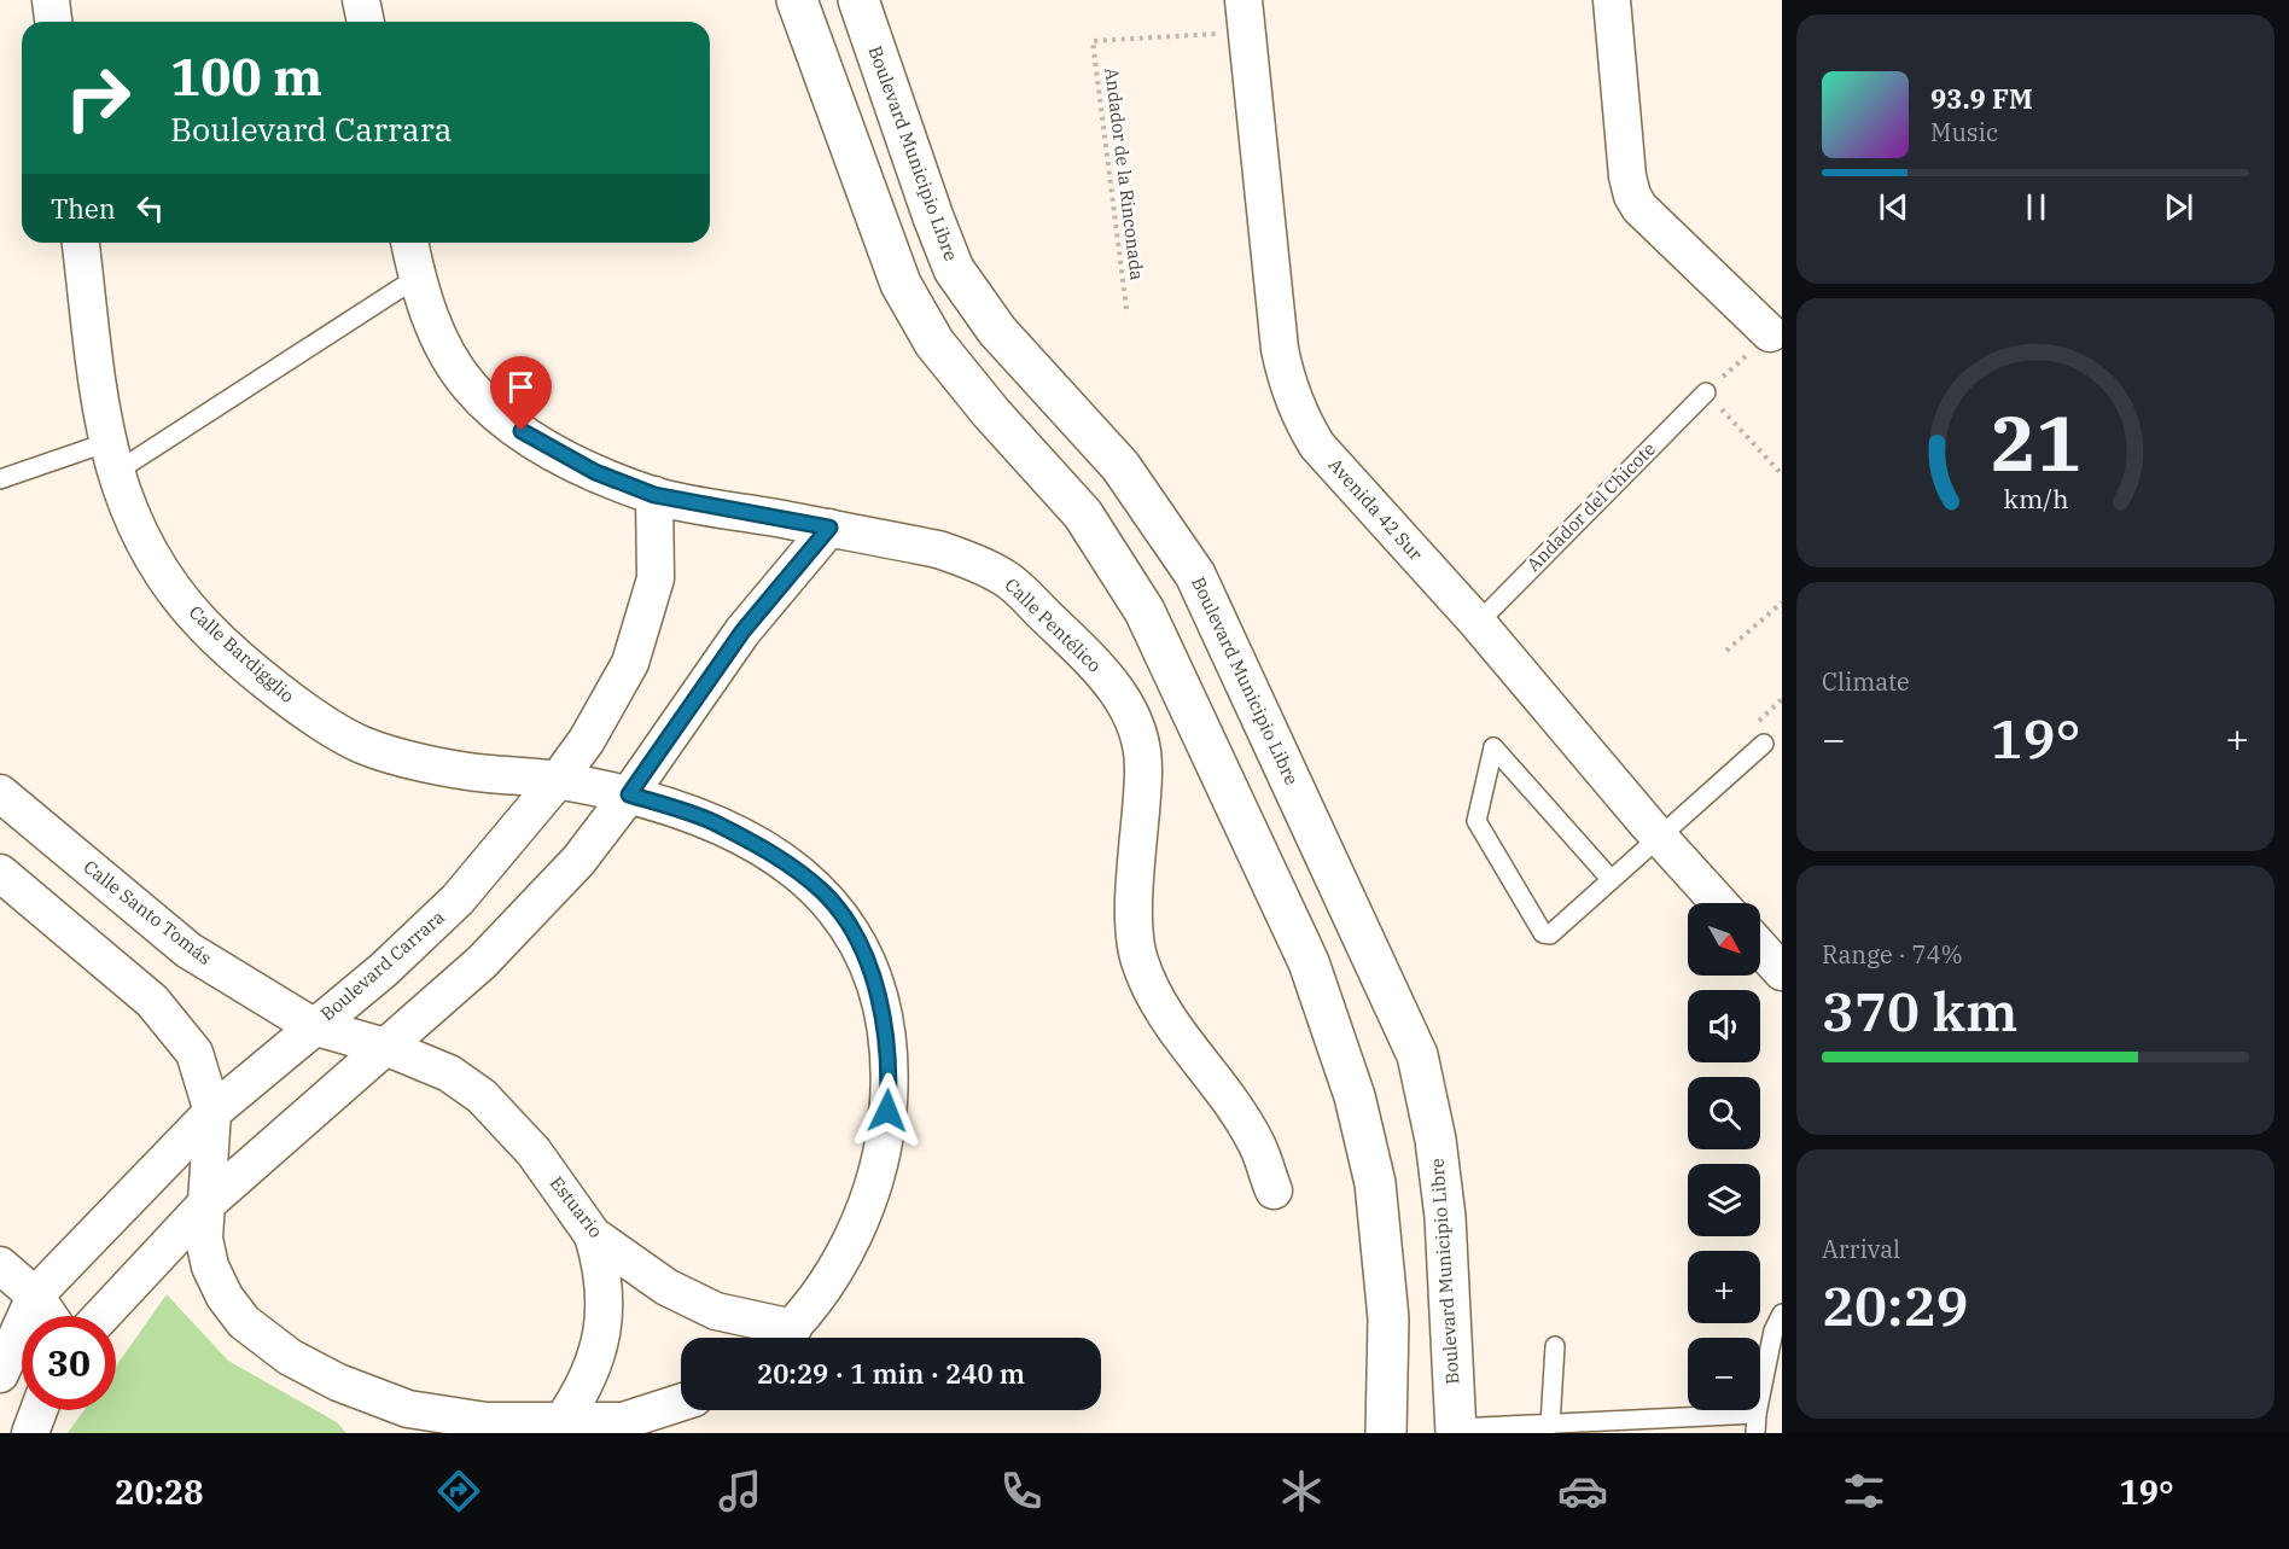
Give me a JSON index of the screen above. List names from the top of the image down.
{
  "streets": {
    "main road": ["Boulevard Municipio Libre"],
    "street": [
      "Avenida 42 Sur",
      "Calle Pentélico",
      "Calle Bardigglio",
      "Calle Santo Tomás",
      "Boulevard Carrara",
      "Estuario"
    ],
    "lane": ["Andador del Chicote"],
    "path": ["Andador de la Rinconada"]
  },
  "crossings": [
    ["Andador de la Rinconada", "Avenida 42 Sur"],
    ["Andador del Chicote", "Avenida 42 Sur"],
    ["Calle Pentélico", "Boulevard Carrara"],
    ["Calle Bardigglio", "Boulevard Carrara"],
    ["Calle Santo Tomás", "Boulevard Carrara"],
    ["Calle Santo Tomás", "Estuario"]
  ],
  "north": "bottom right",
  "page": {
    "turn": ["100 m", "Boulevard Carrara"],
    "song": ["93.9 FM", "Music"],
    "then": "Then",
    "tile": [
      "Climate",
      ["Range · 74%", "370 km"],
      ["Arrival", "20:29"]
    ],
    "heat": ["−", "19°", "+"],
    "map_buttons": ["+", "−"],
    "limit": "30",
    "trip": "20:29 · 1 min · 240 m",
    "tabs": ["20:28", "19°"],
    "gauge": ["21", "km/h"]
  }
}
